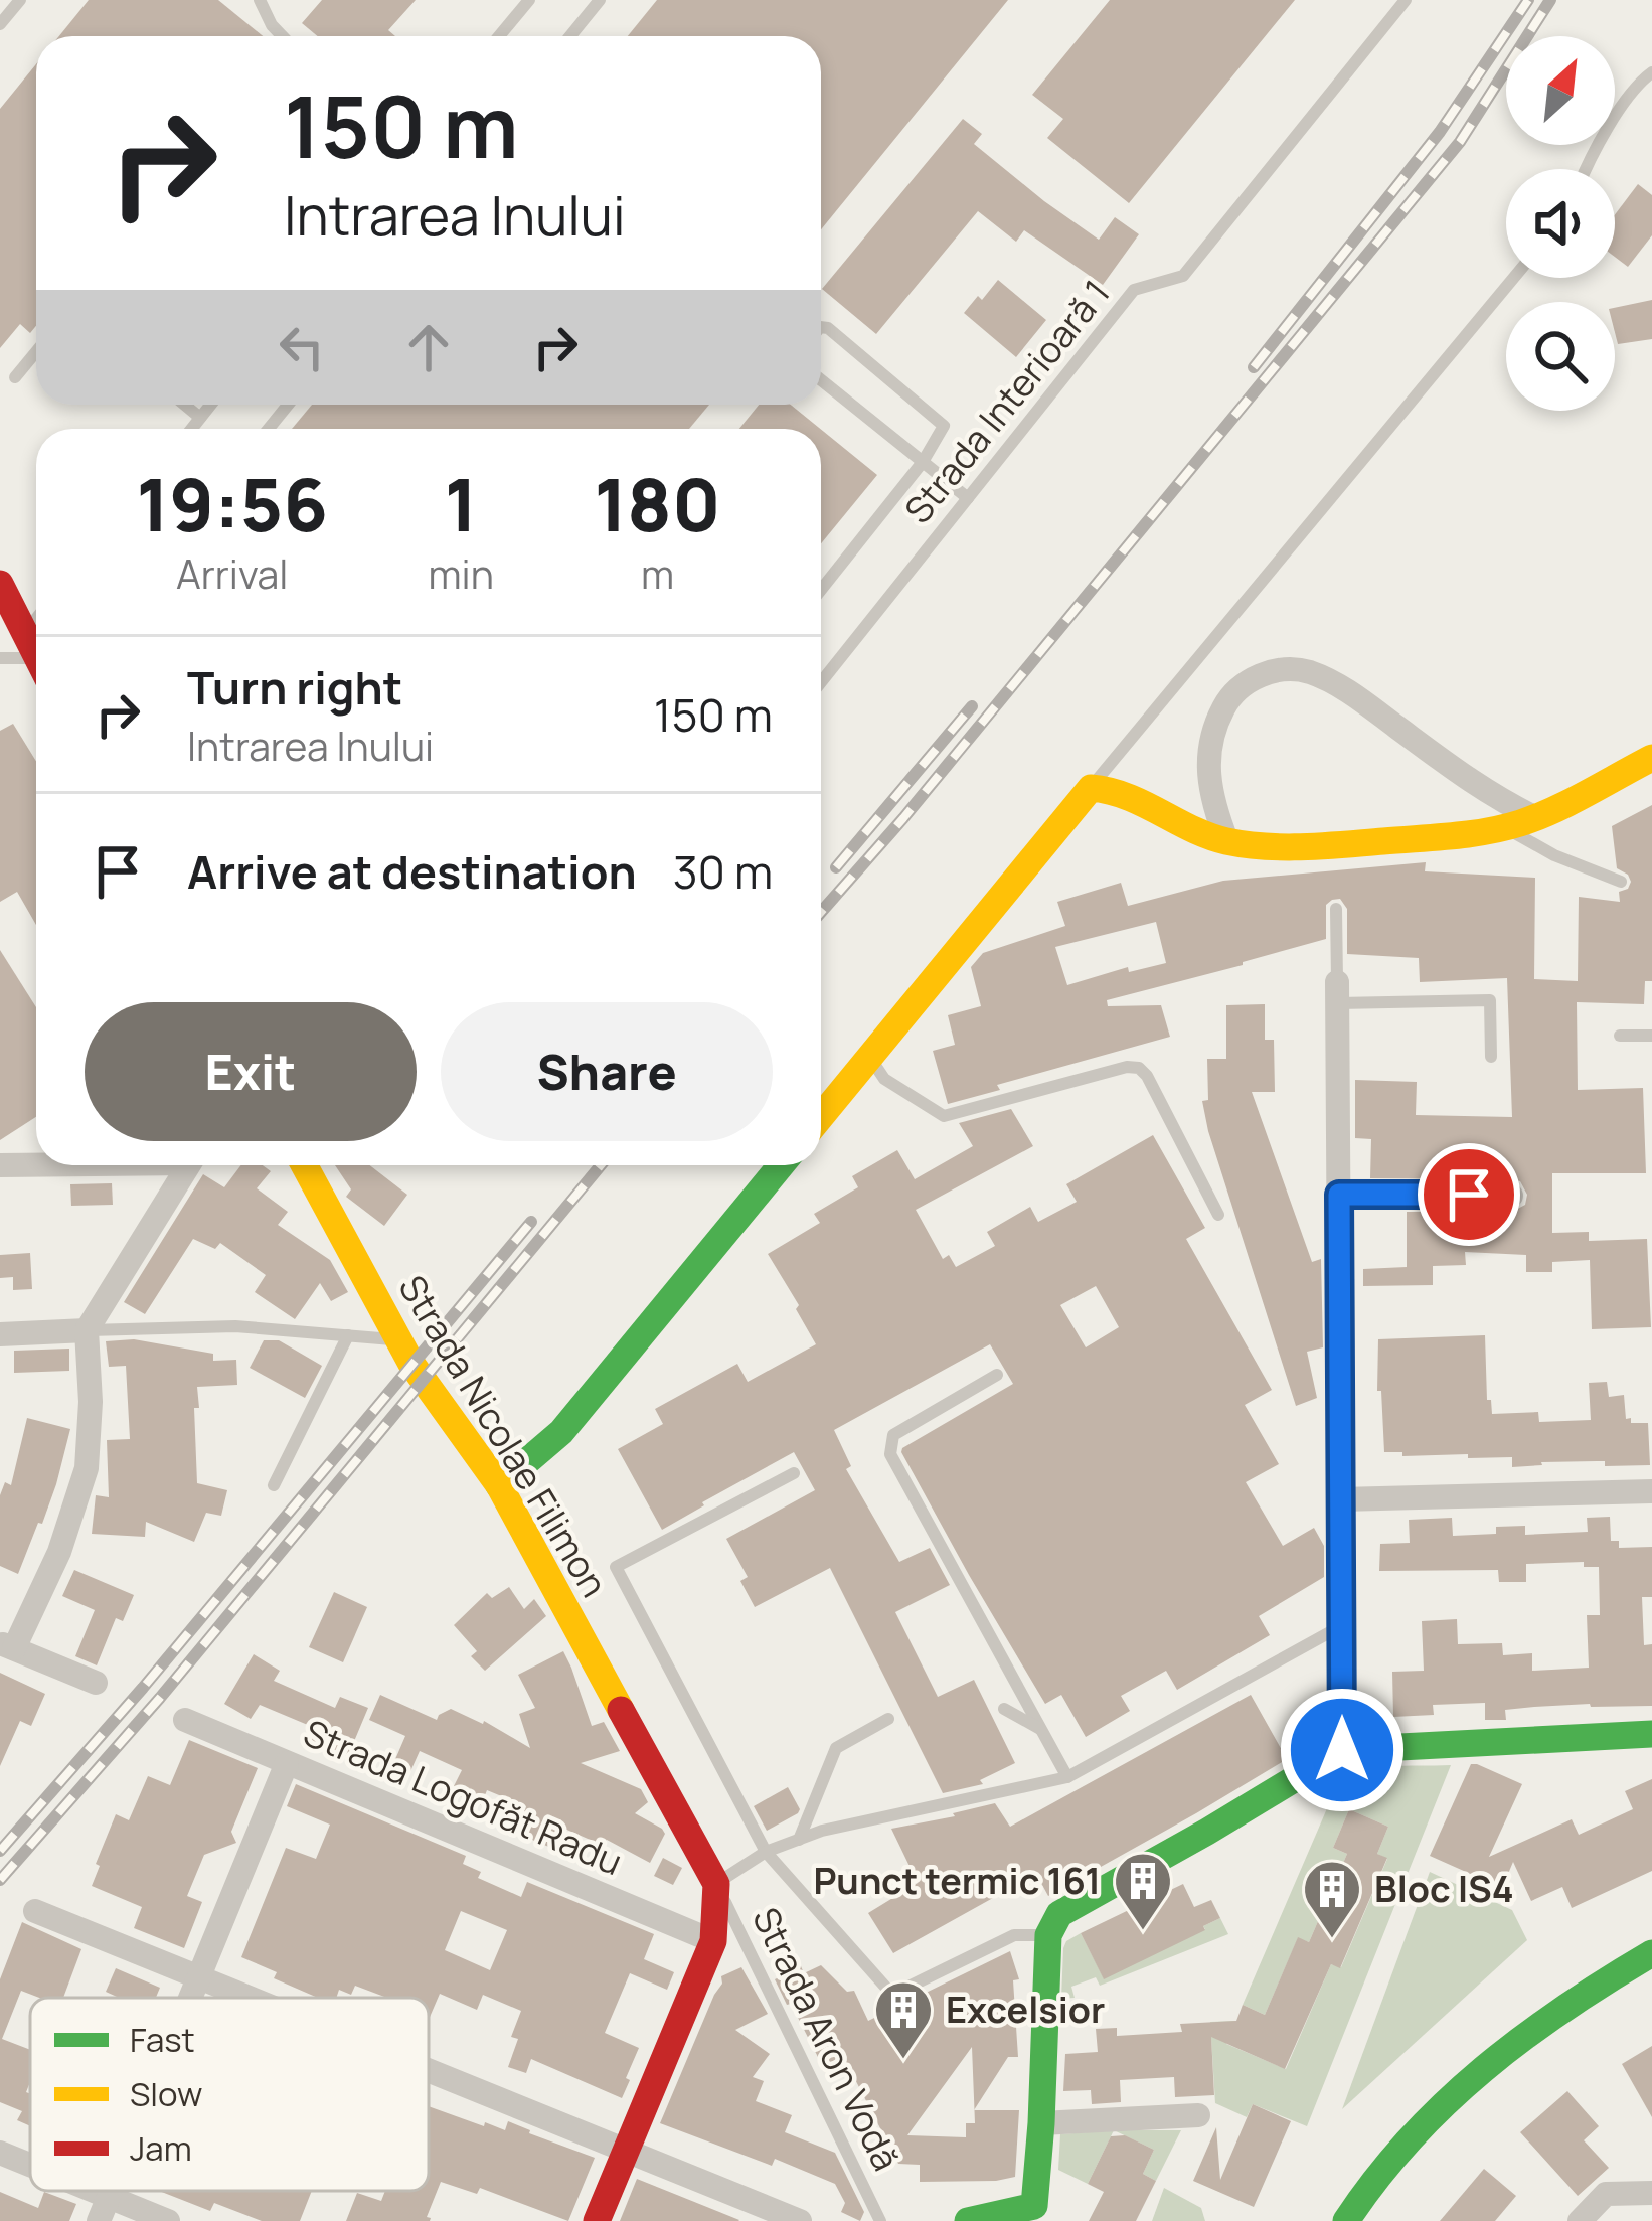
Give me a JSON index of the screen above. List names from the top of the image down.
{
  "streets": {
    "street": ["Strada Nicolae Filimon", "Strada Logofăt Radu"],
    "lane": ["Strada Interioară 1", "Strada Aron Vodă"]
  },
  "crossings": [
    ["Strada Nicolae Filimon", "Strada Aron Vodă"]
  ],
  "places": {
    "building": ["Punct termic 161", "Bloc IS4", "Excelsior"]
  },
  "legend": ["Fast", "Slow", "Jam"],
  "north": "top right",
  "page": {
    "turn": ["150 m", "Intrarea Inului"],
    "eta": [
      "19:56",
      "Arrival",
      "1",
      "min",
      "180",
      "m"
    ],
    "list": [
      {
        "name": "Turn right",
        "note": "Intrarea Inului",
        "value": "150 m"
      },
      {
        "name": "Arrive at destination",
        "value": "30 m"
      }
    ],
    "buttons": ["Exit", "Share"]
  }
}
